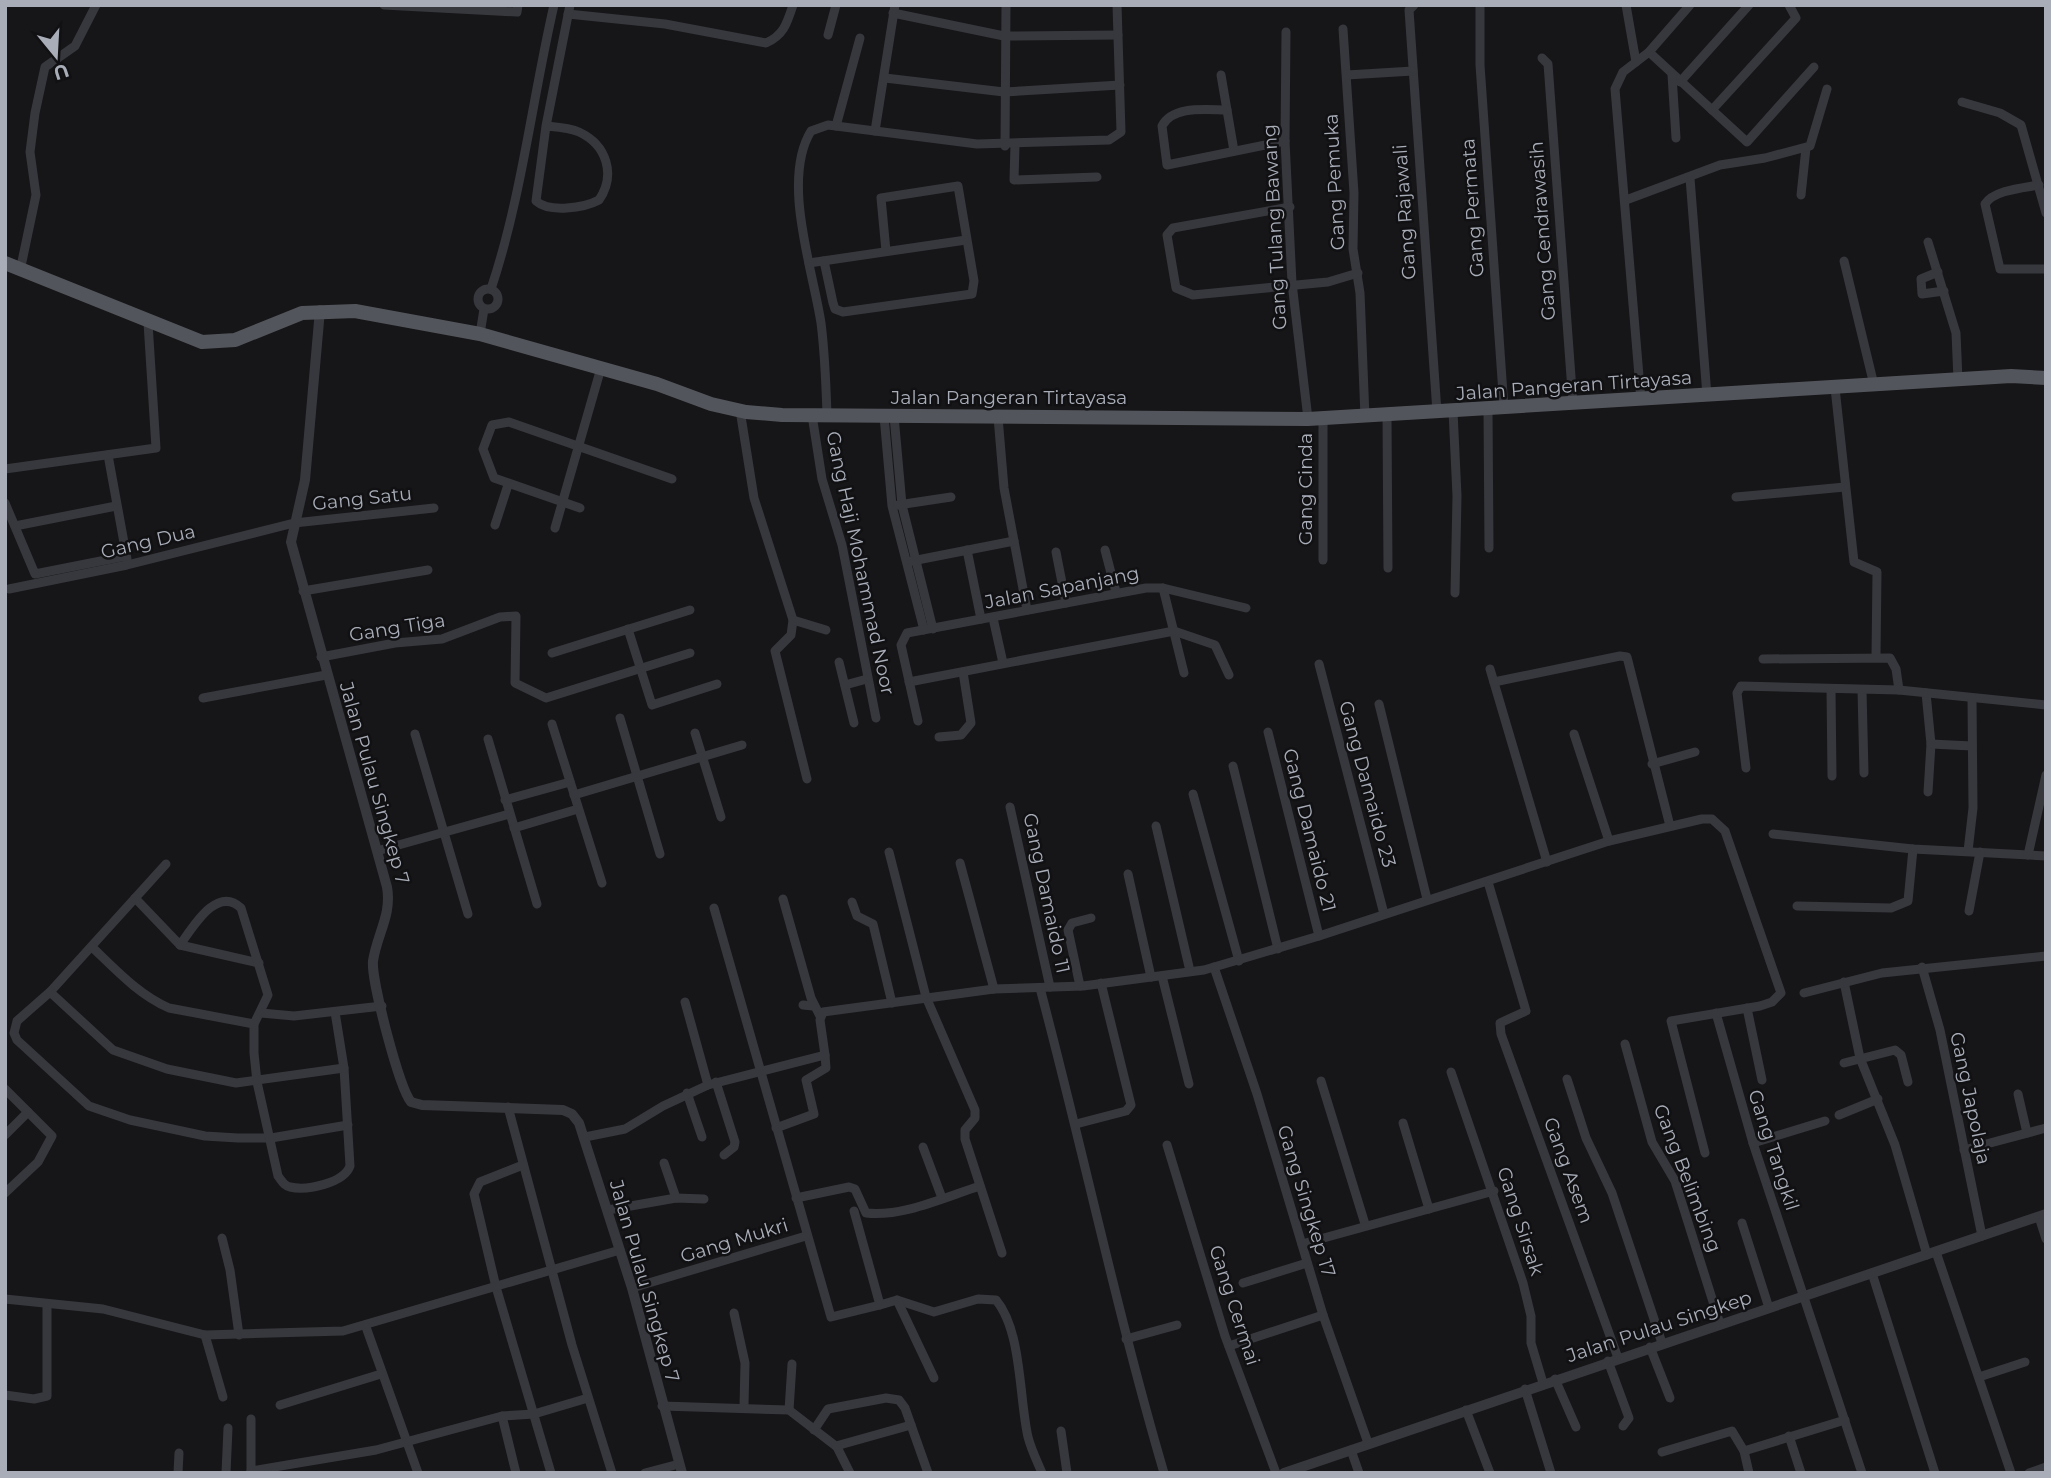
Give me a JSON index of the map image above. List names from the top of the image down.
{
  "streets": {
    "main road": ["Jalan Pangeran Tirtayasa"],
    "street": [
      "Gang Pemuka",
      "Gang Permata",
      "Gang Rajawali",
      "Gang Tulang Bawang",
      "Gang Cendrawasih",
      "Gang Cinda",
      "Gang Satu",
      "Gang Dua",
      "Gang Haji Mohammad Noor",
      "Jalan Sapanjang",
      "Gang Tiga",
      "Jalan Pulau Singkep 7",
      "Gang Damaido 23",
      "Gang Damaido 21",
      "Gang Damaido 11",
      "Gang Japolaja",
      "Gang Tangkil",
      "Gang Asem",
      "Gang Belimbing",
      "Gang Singkep 17",
      "Gang Sirsak",
      "Gang Mukri",
      "Gang Cermai",
      "Jalan Pulau Singkep"
    ]
  },
  "crossings": [
    ["Gang Pemuka", "Jalan Pangeran Tirtayasa"],
    ["Gang Permata", "Jalan Pangeran Tirtayasa"],
    ["Gang Rajawali", "Jalan Pangeran Tirtayasa"],
    ["Gang Tulang Bawang", "Jalan Pangeran Tirtayasa"],
    ["Gang Cendrawasih", "Jalan Pangeran Tirtayasa"],
    ["Jalan Pangeran Tirtayasa", "Gang Cinda"],
    ["Jalan Pangeran Tirtayasa", "Gang Haji Mohammad Noor"],
    ["Jalan Pangeran Tirtayasa", "Jalan Pulau Singkep 7"],
    ["Gang Satu", "Gang Dua"],
    ["Gang Satu", "Jalan Pulau Singkep 7"],
    ["Gang Dua", "Jalan Pulau Singkep 7"],
    ["Gang Tiga", "Jalan Pulau Singkep 7"],
    ["Jalan Pulau Singkep 7", "Gang Mukri"],
    ["Gang Japolaja", "Jalan Pulau Singkep"],
    ["Gang Tangkil", "Jalan Pulau Singkep"],
    ["Gang Asem", "Jalan Pulau Singkep"],
    ["Gang Belimbing", "Jalan Pulau Singkep"],
    ["Gang Singkep 17", "Jalan Pulau Singkep"],
    ["Gang Sirsak", "Jalan Pulau Singkep"]
  ],
  "north": "bottom"
}
